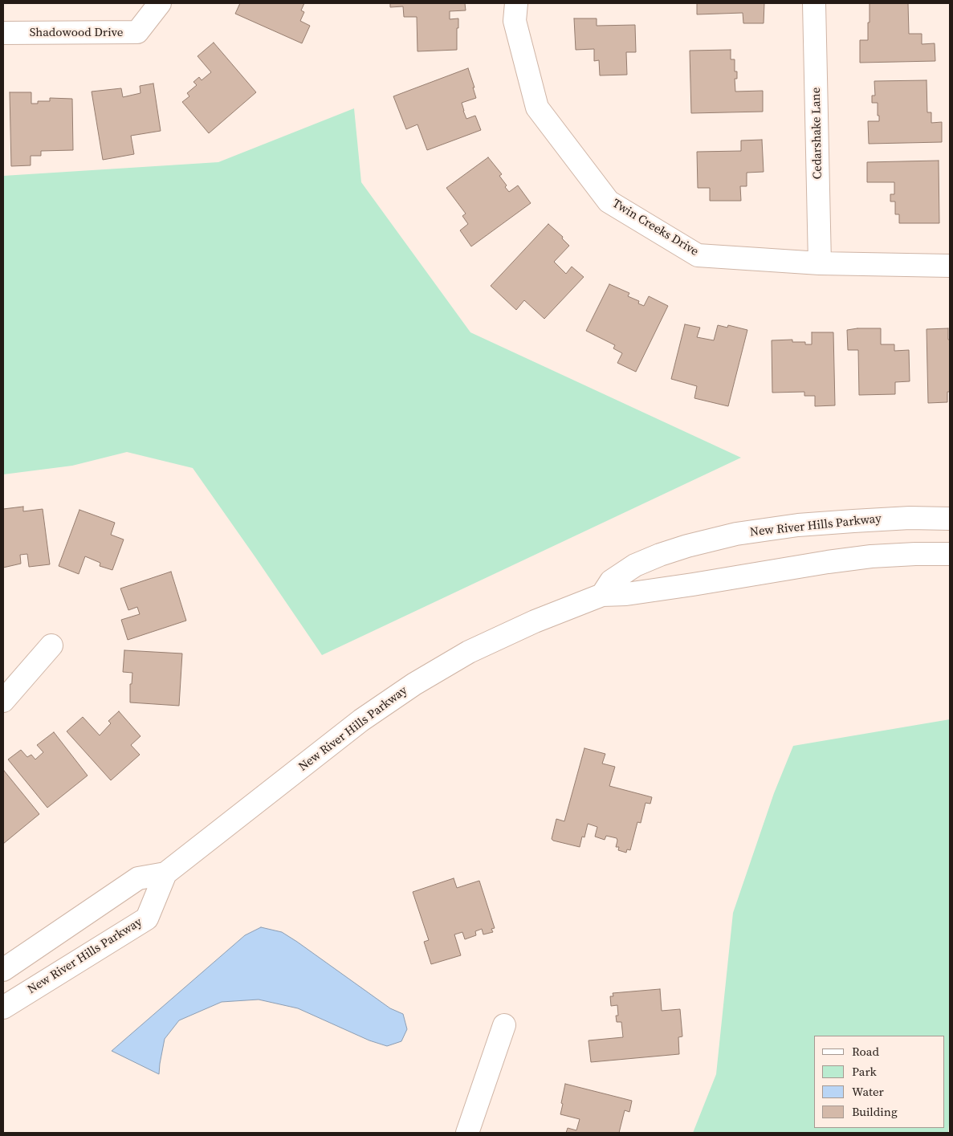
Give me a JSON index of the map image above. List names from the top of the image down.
{
  "streets": {
    "street": [
      "Shadowood Drive",
      "Cedarshake Lane",
      "Twin Creeks Drive",
      "New River Hills Parkway"
    ]
  },
  "crossings": [
    ["Cedarshake Lane", "Twin Creeks Drive"]
  ],
  "legend": [
    "Road",
    "Park",
    "Water",
    "Building"
  ]
}
